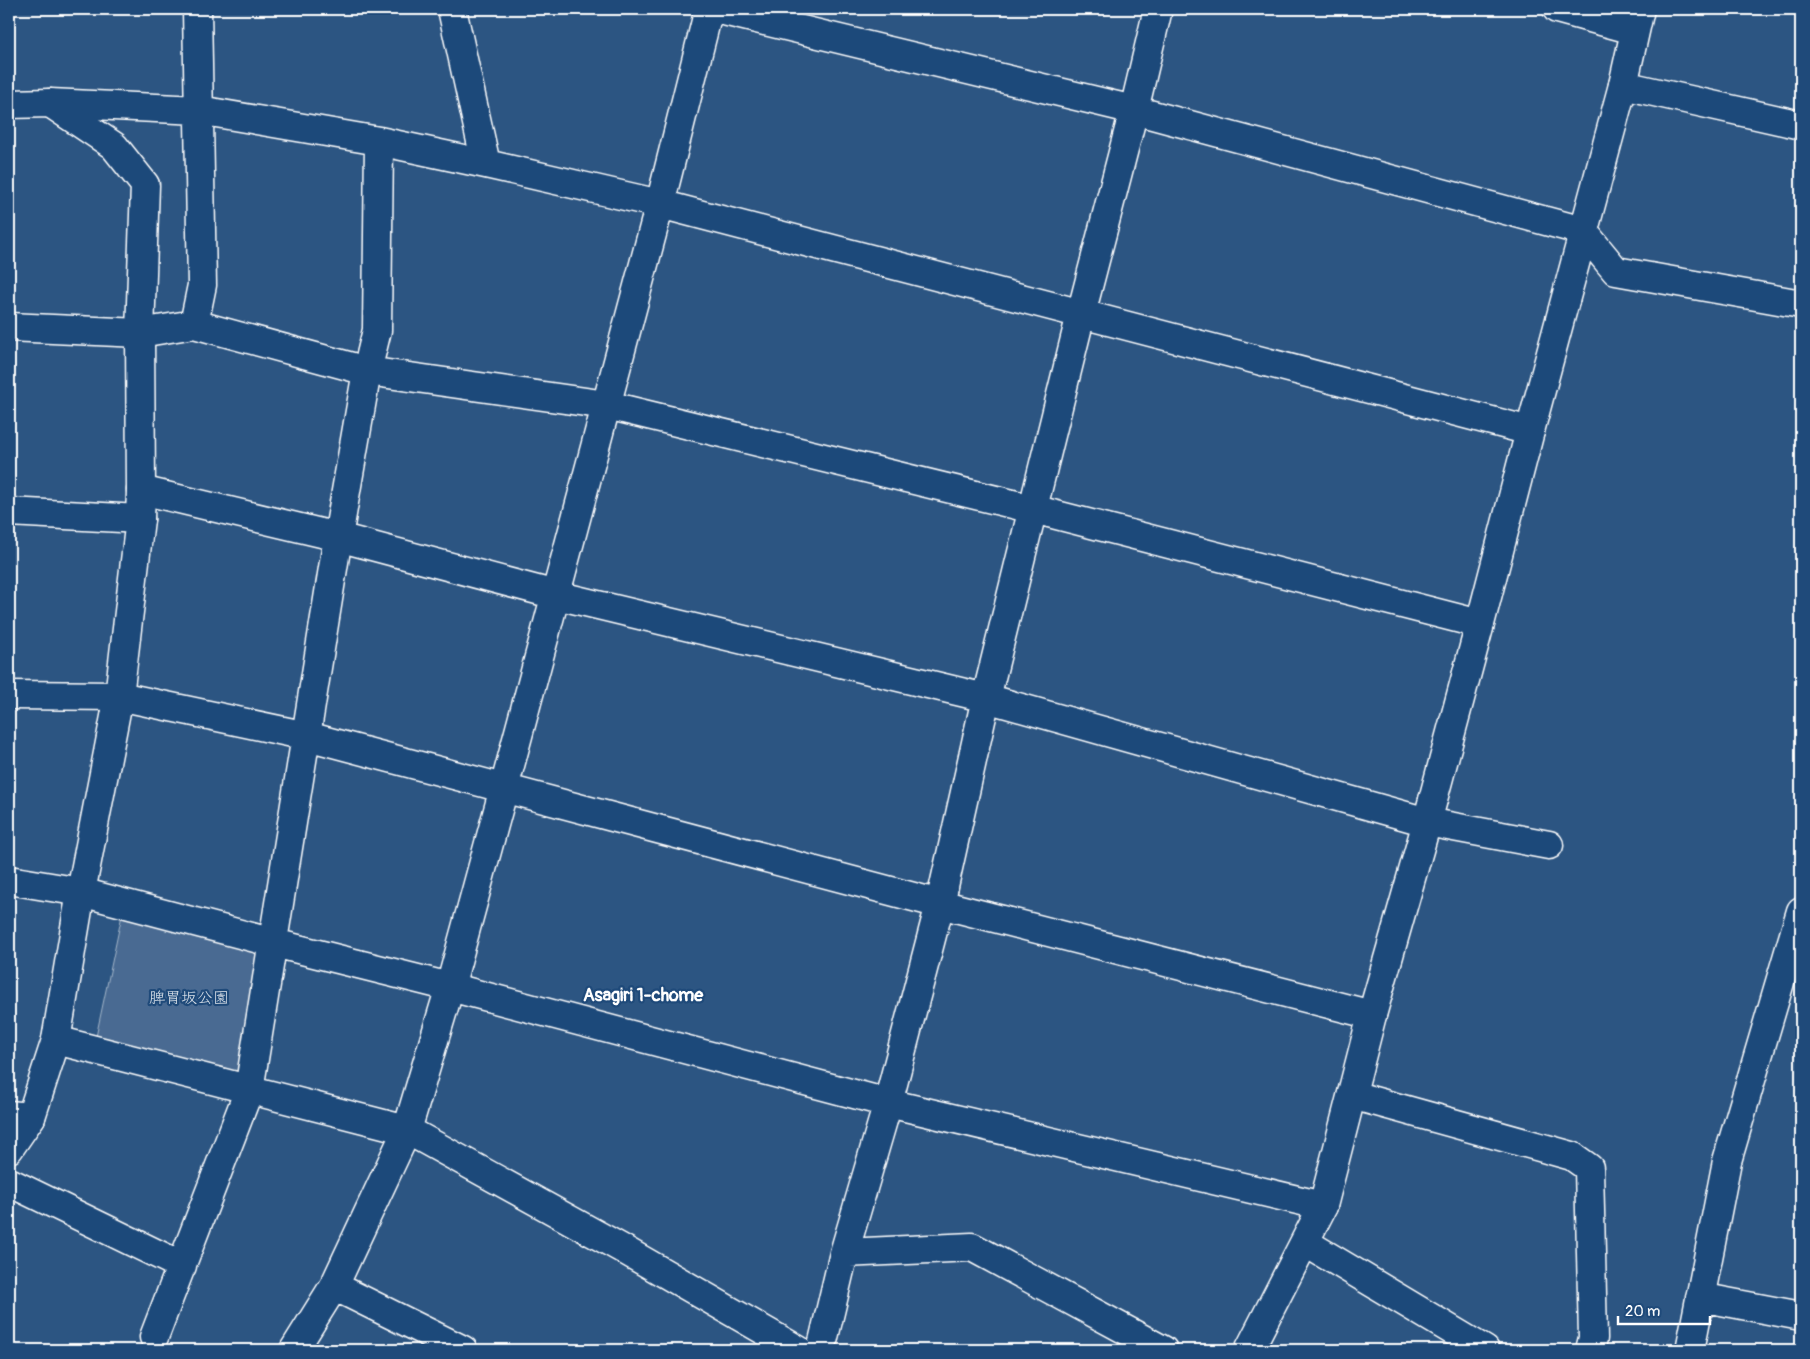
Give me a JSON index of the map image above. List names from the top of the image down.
{
  "districts": ["Asagiri 1-chome"],
  "parks": ["脾胃坂公園"],
  "scale_bar": "20 m"
}
